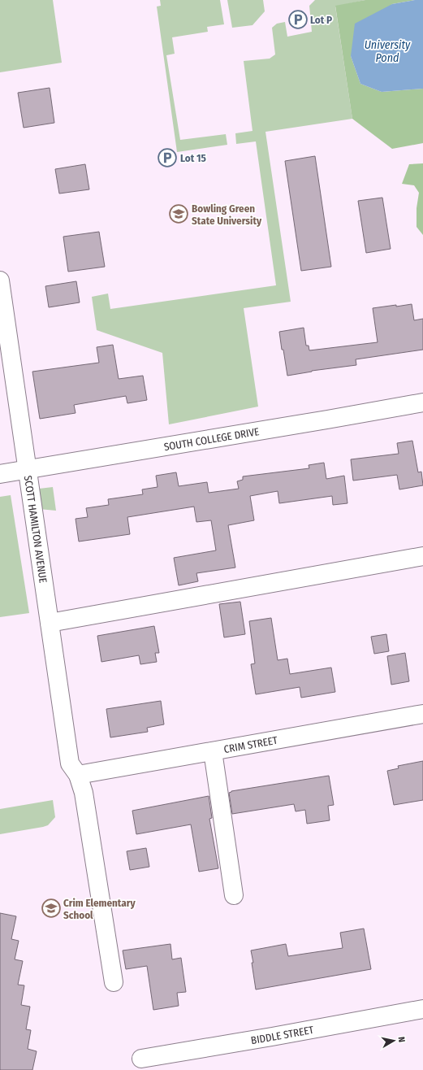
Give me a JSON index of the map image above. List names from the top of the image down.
{
  "streets": {
    "street": [
      "SOUTH COLLEGE DRIVE",
      "SCOTT HAMILTON AVENUE",
      "CRIM STREET",
      "BIDDLE STREET"
    ]
  },
  "crossings": [
    ["SOUTH COLLEGE DRIVE", "SCOTT HAMILTON AVENUE"],
    ["SCOTT HAMILTON AVENUE", "CRIM STREET"]
  ],
  "water": ["University Pond"],
  "places": {
    "parking": ["Lot P", "Lot 15"],
    "school or university": ["Bowling Green State University", "Crim Elementary School"]
  },
  "north": "right"
}
